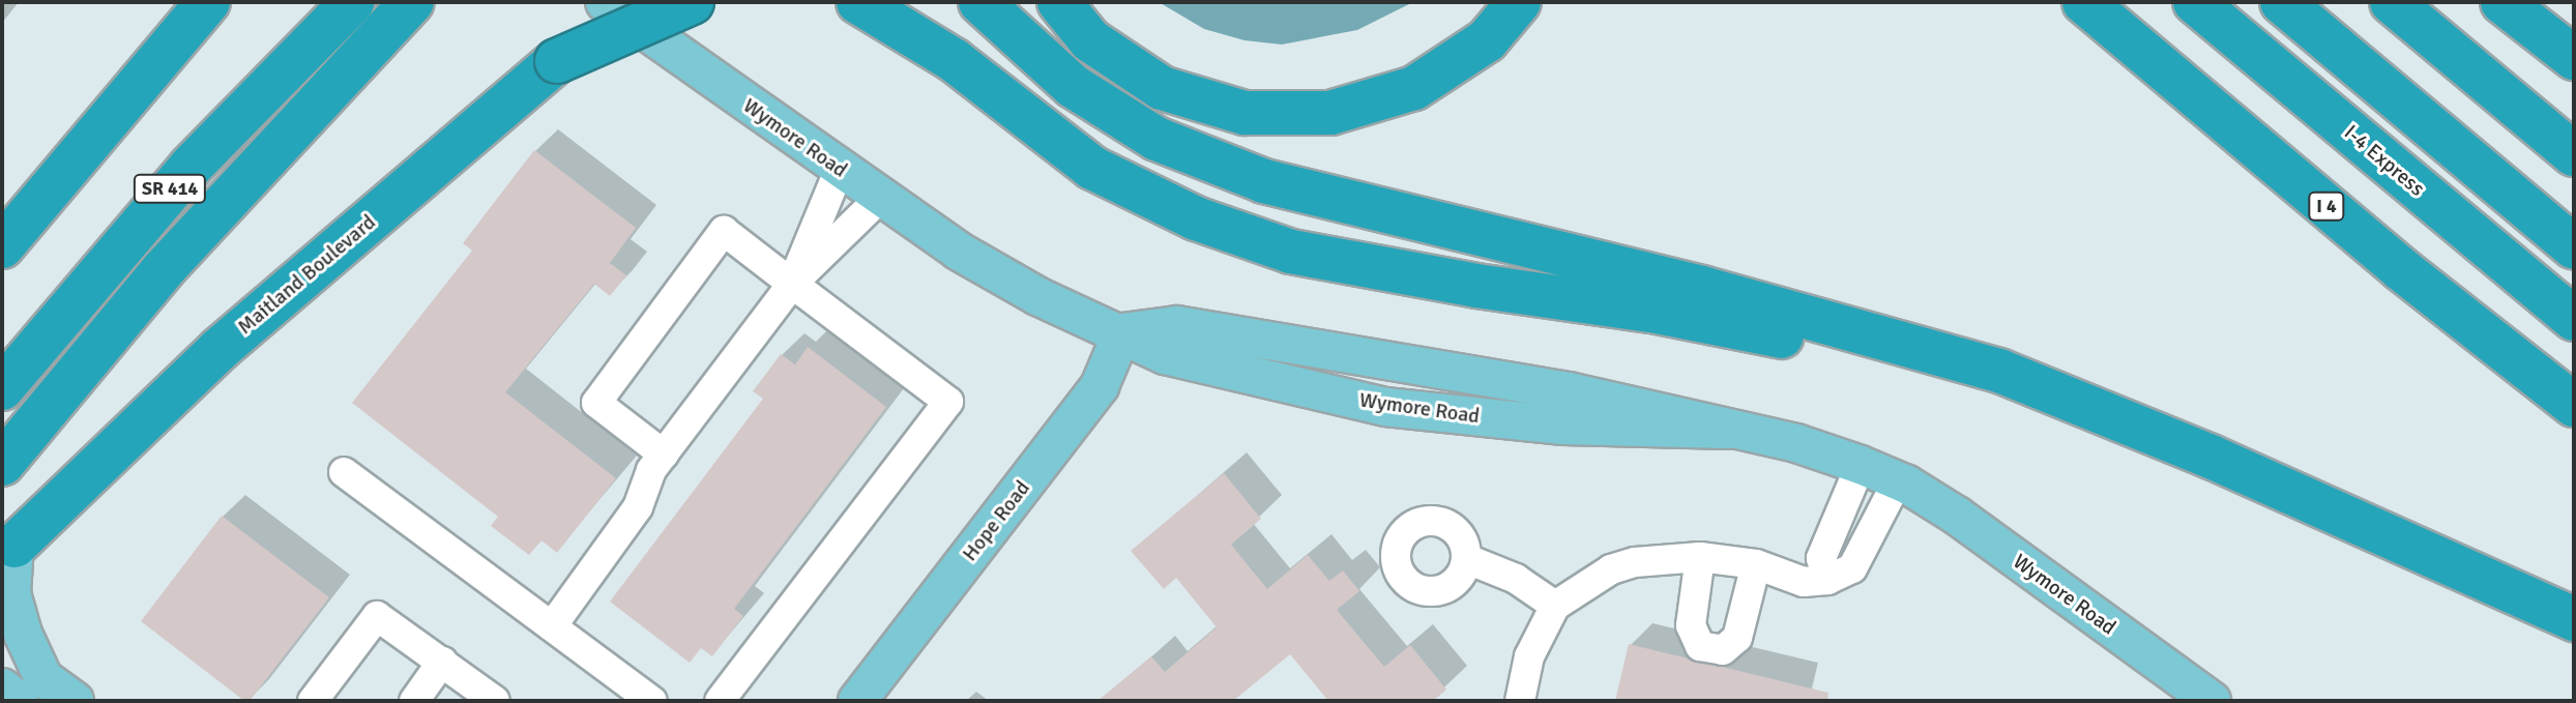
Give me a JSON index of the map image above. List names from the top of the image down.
{
  "streets": {
    "highway": [
      "I-4 Express",
      "SR 414",
      "I 4",
      "Maitland Boulevard"
    ],
    "main road": ["Wymore Road", "Hope Road"]
  },
  "crossings": [
    ["Wymore Road", "Hope Road"]
  ]
}
